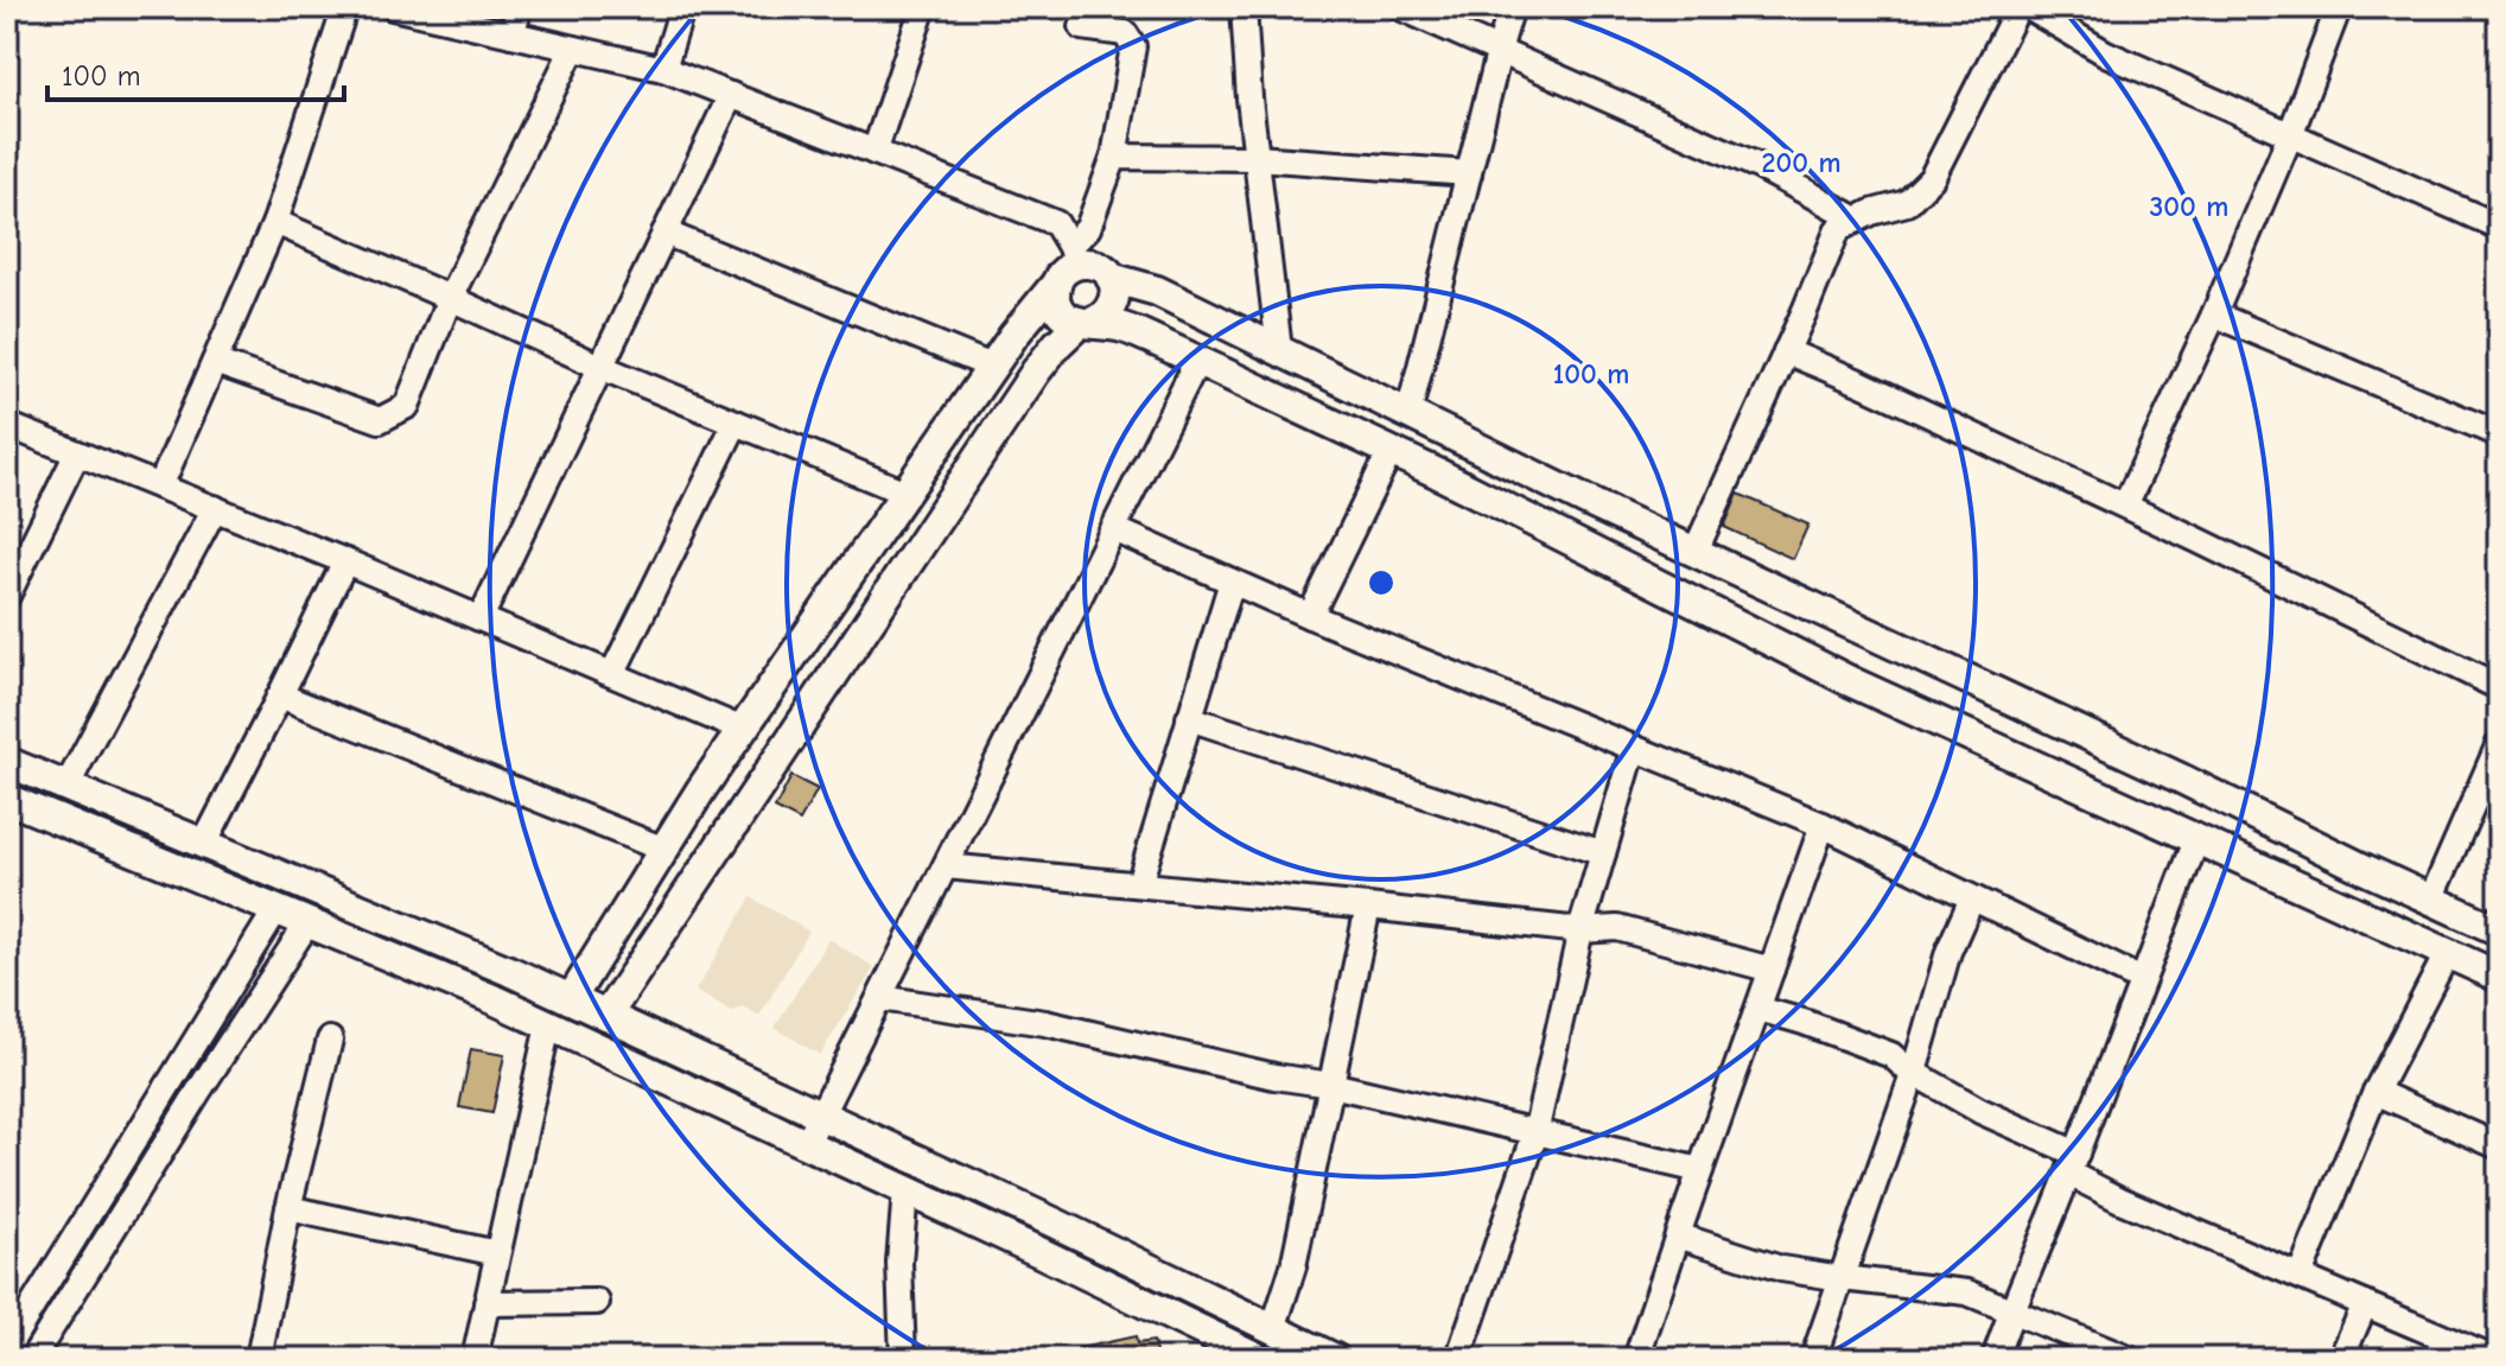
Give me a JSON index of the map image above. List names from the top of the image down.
{
  "scale_bar": "100 m",
  "rings": ["200 m", "300 m", "100 m"]
}
